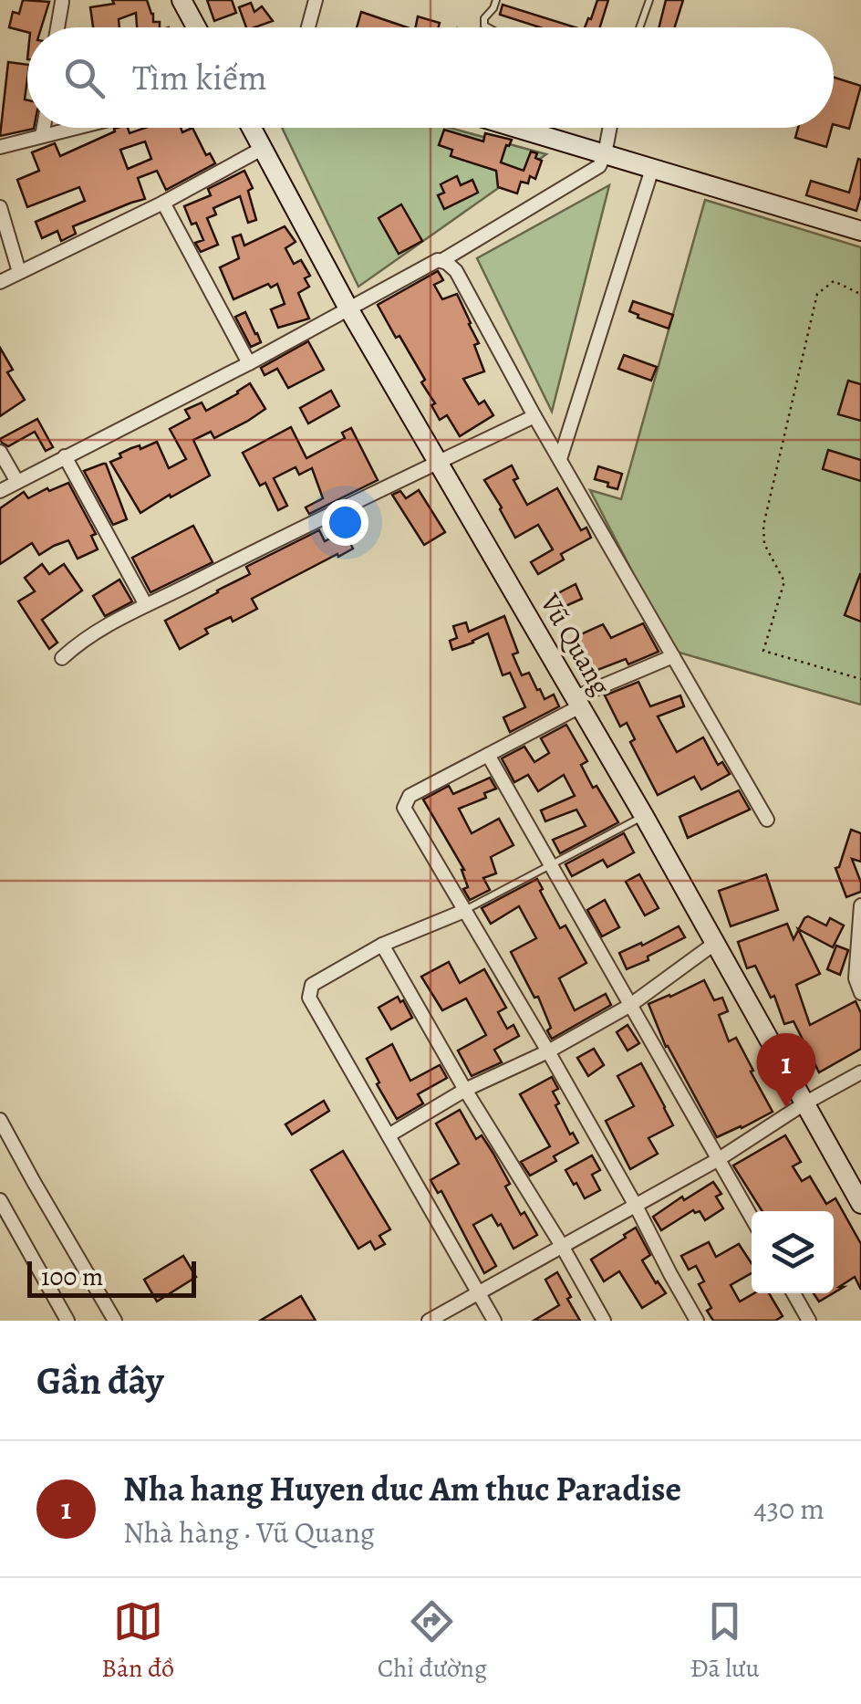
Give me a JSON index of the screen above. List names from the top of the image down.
{
  "streets": {
    "main road": ["Vũ Quang"]
  },
  "scale_bar": "100 m",
  "page": {
    "search": "Tìm kiếm",
    "pins": "1",
    "scale": "100 m",
    "heading": "Gần đây",
    "list": [
      {
        "mark": "1",
        "name": "Nha hang Huyen duc Am thuc Paradise",
        "note": "Nhà hàng · Vũ Quang",
        "value": "430 m"
      }
    ],
    "nav": ["Bản đồ", "Chỉ đường", "Đã lưu"]
  }
}
